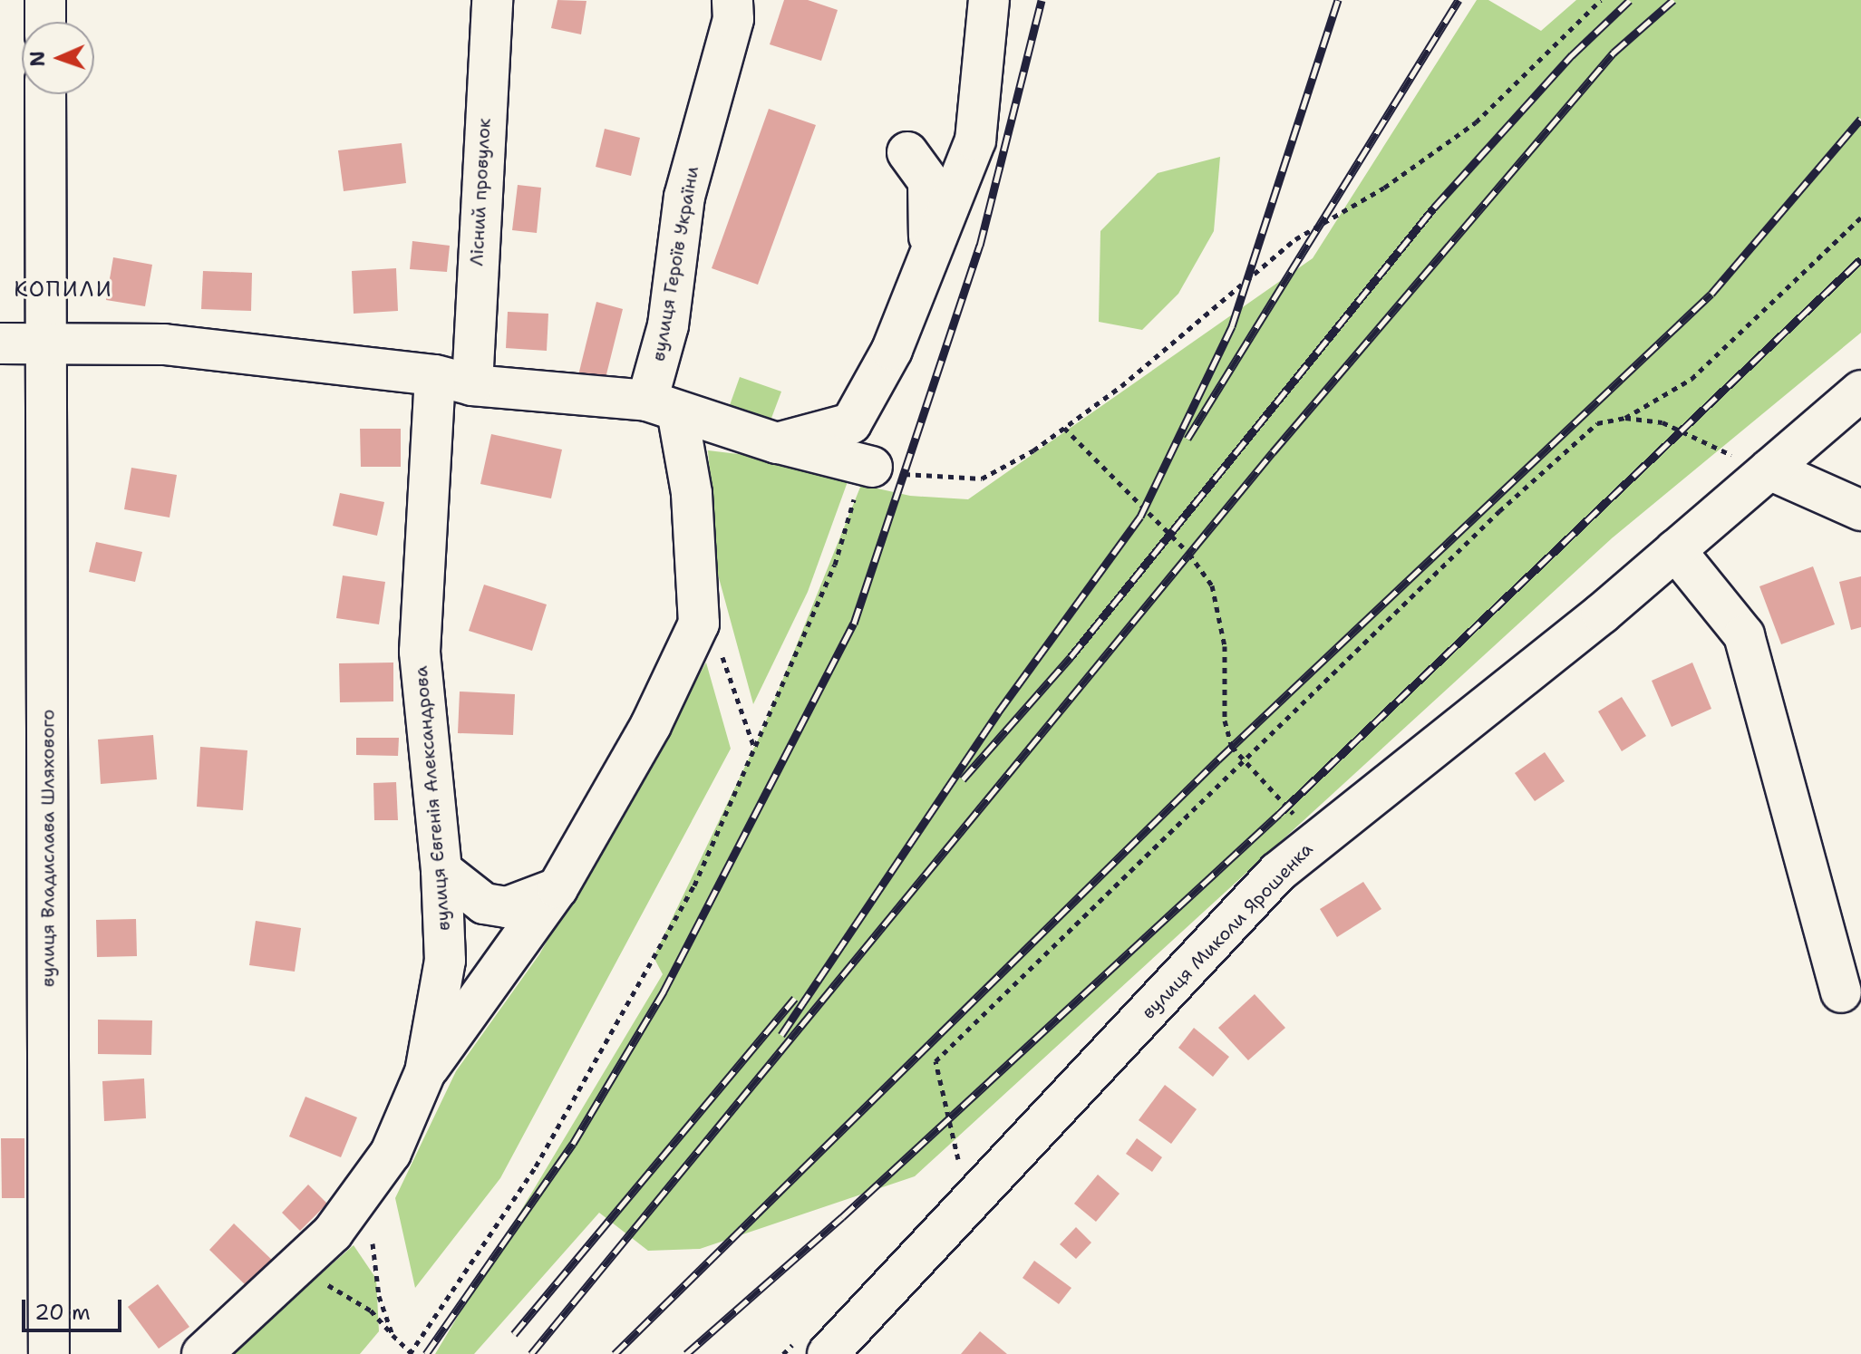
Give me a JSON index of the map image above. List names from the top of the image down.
{
  "streets": {
    "street": [
      "Лісний провулок",
      "вулиця Героїв України",
      "вулиця Євгенія Александрова",
      "вулиця Владислава Шляхового",
      "вулиця Миколи Ярошенка"
    ]
  },
  "crossings": [
    ["Лісний провулок", "вулиця Євгенія Александрова"]
  ],
  "districts": ["КОПИЛИ"],
  "scale_bar": "20 m",
  "north": "left"
}
